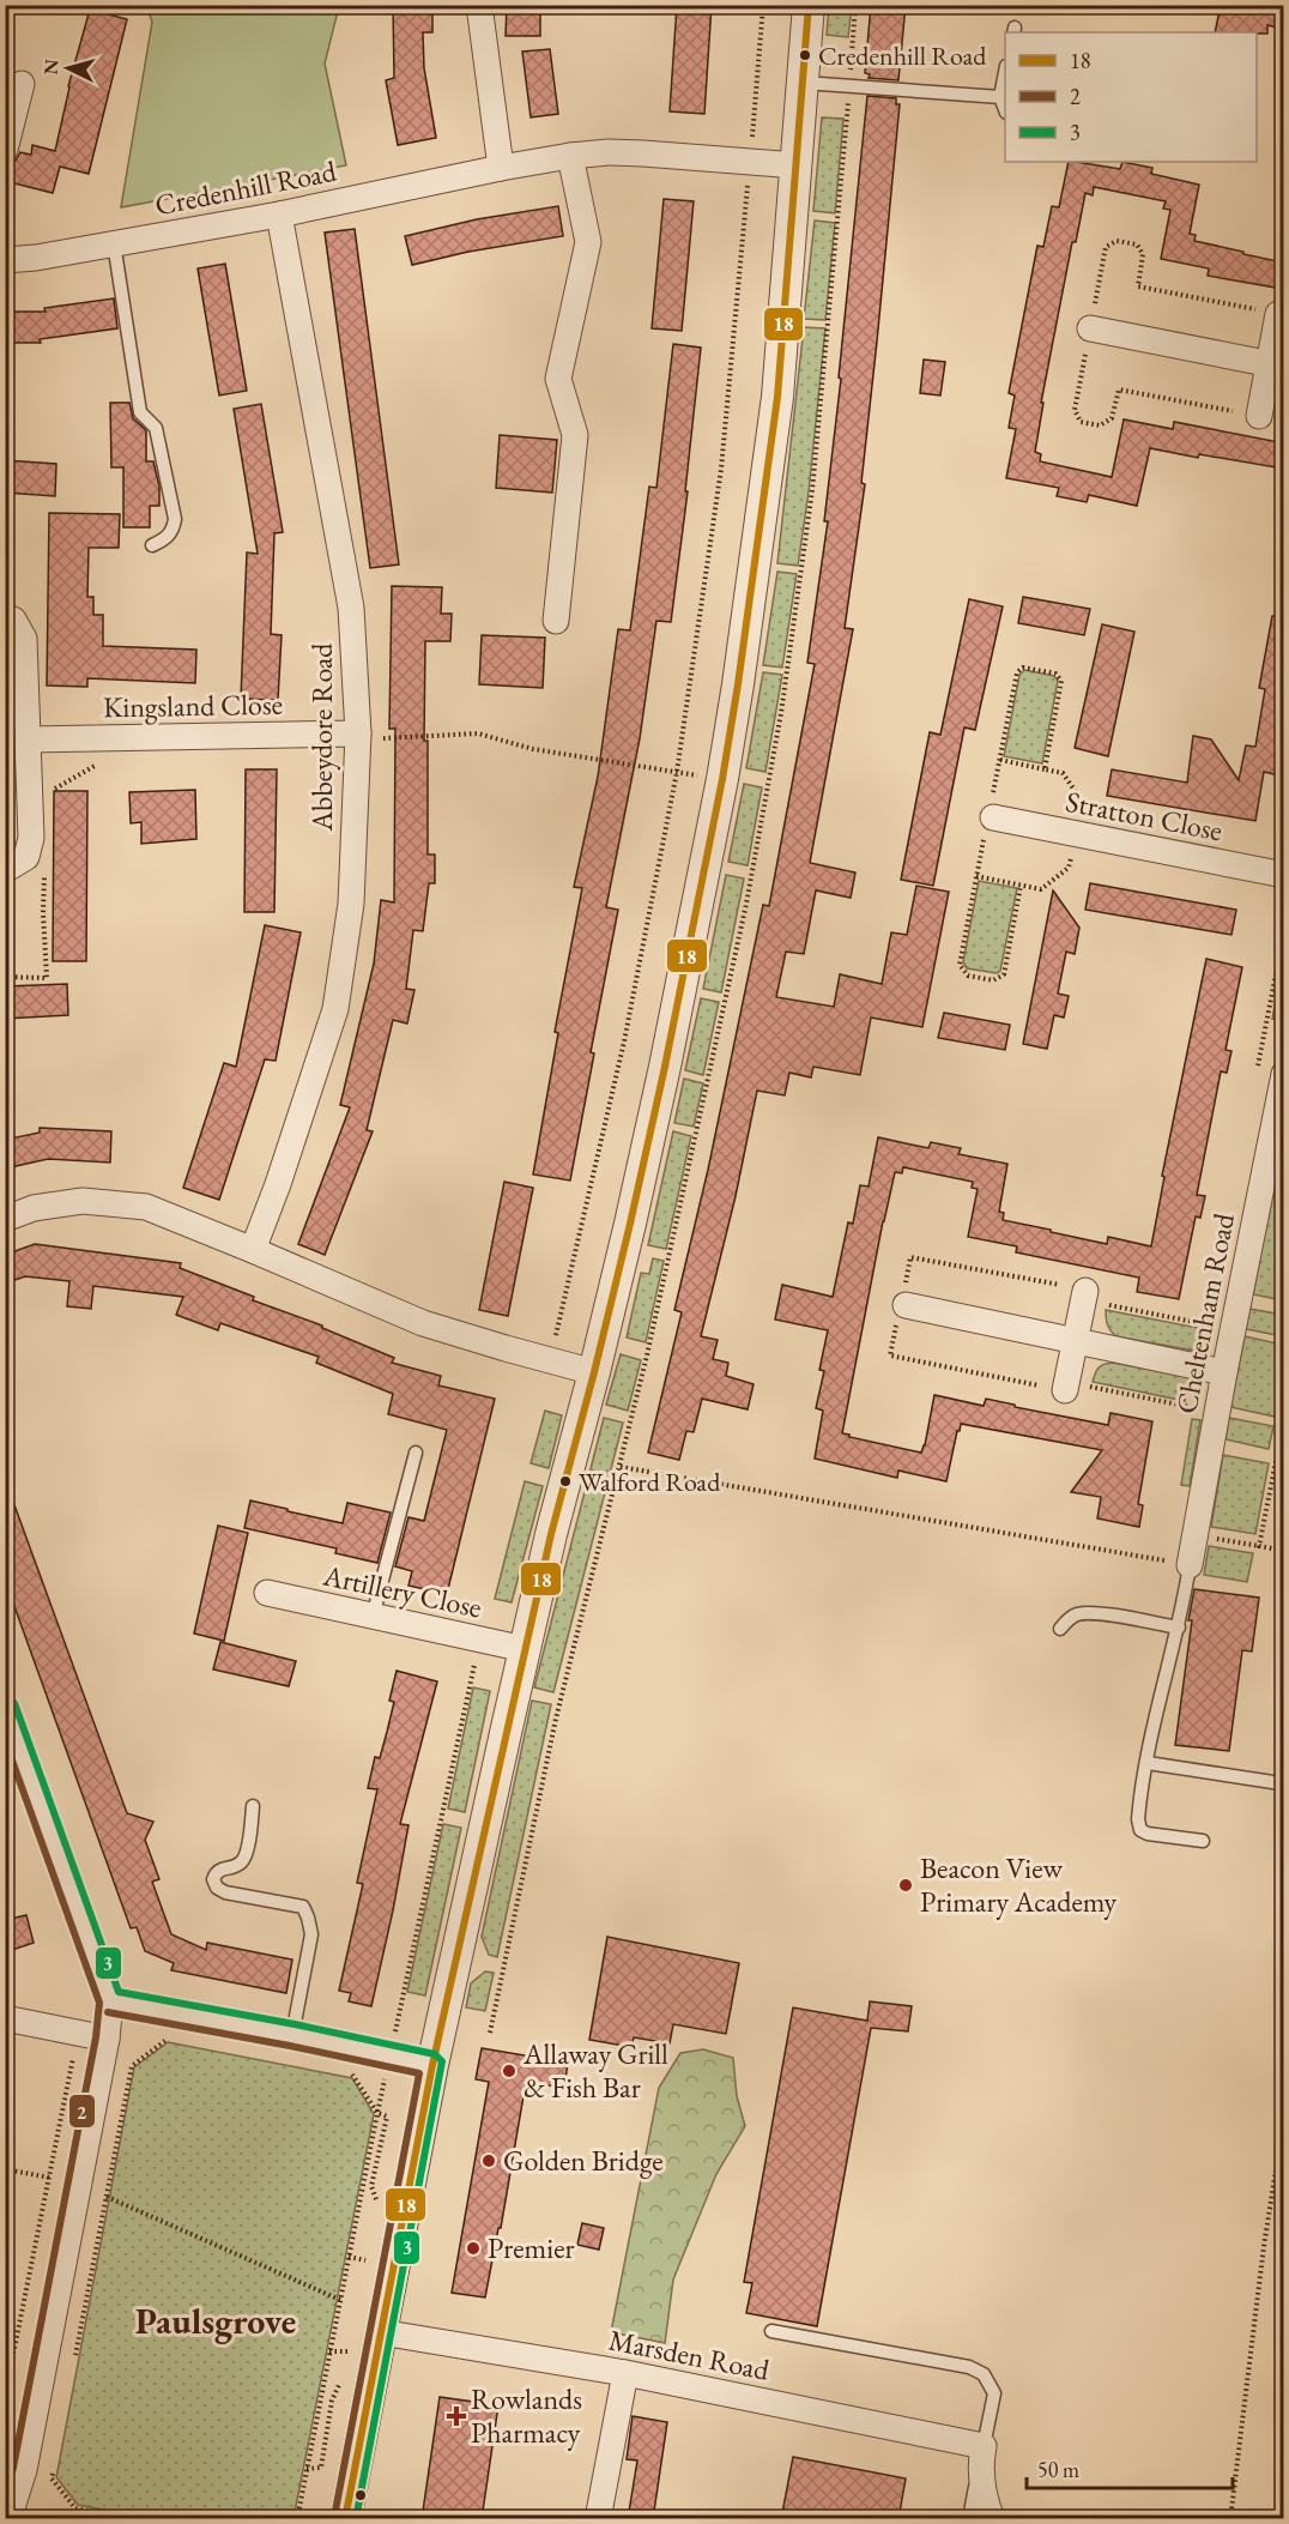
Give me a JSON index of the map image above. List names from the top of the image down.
{
  "streets": {
    "street": [
      "Credenhill Road",
      "Kingsland Close",
      "Abbeydore Road",
      "Stratton Close",
      "Cheltenham Road",
      "Artillery Close",
      "Marsden Road"
    ]
  },
  "crossings": [
    ["Credenhill Road", "Abbeydore Road"],
    ["Kingsland Close", "Abbeydore Road"]
  ],
  "districts": ["Paulsgrove"],
  "places": {
    "other": [
      "Credenhill Road",
      "Walford Road",
      "Beacon View Primary Academy",
      "Allaway Grill & Fish Bar",
      "Golden Bridge",
      "Premier"
    ],
    "health": ["Rowlands Pharmacy"]
  },
  "lines": ["transit line 18", "transit line 3", "transit line 2"],
  "legend": ["18", "2", "3"],
  "scale_bar": "50 m",
  "north": "left"
}
